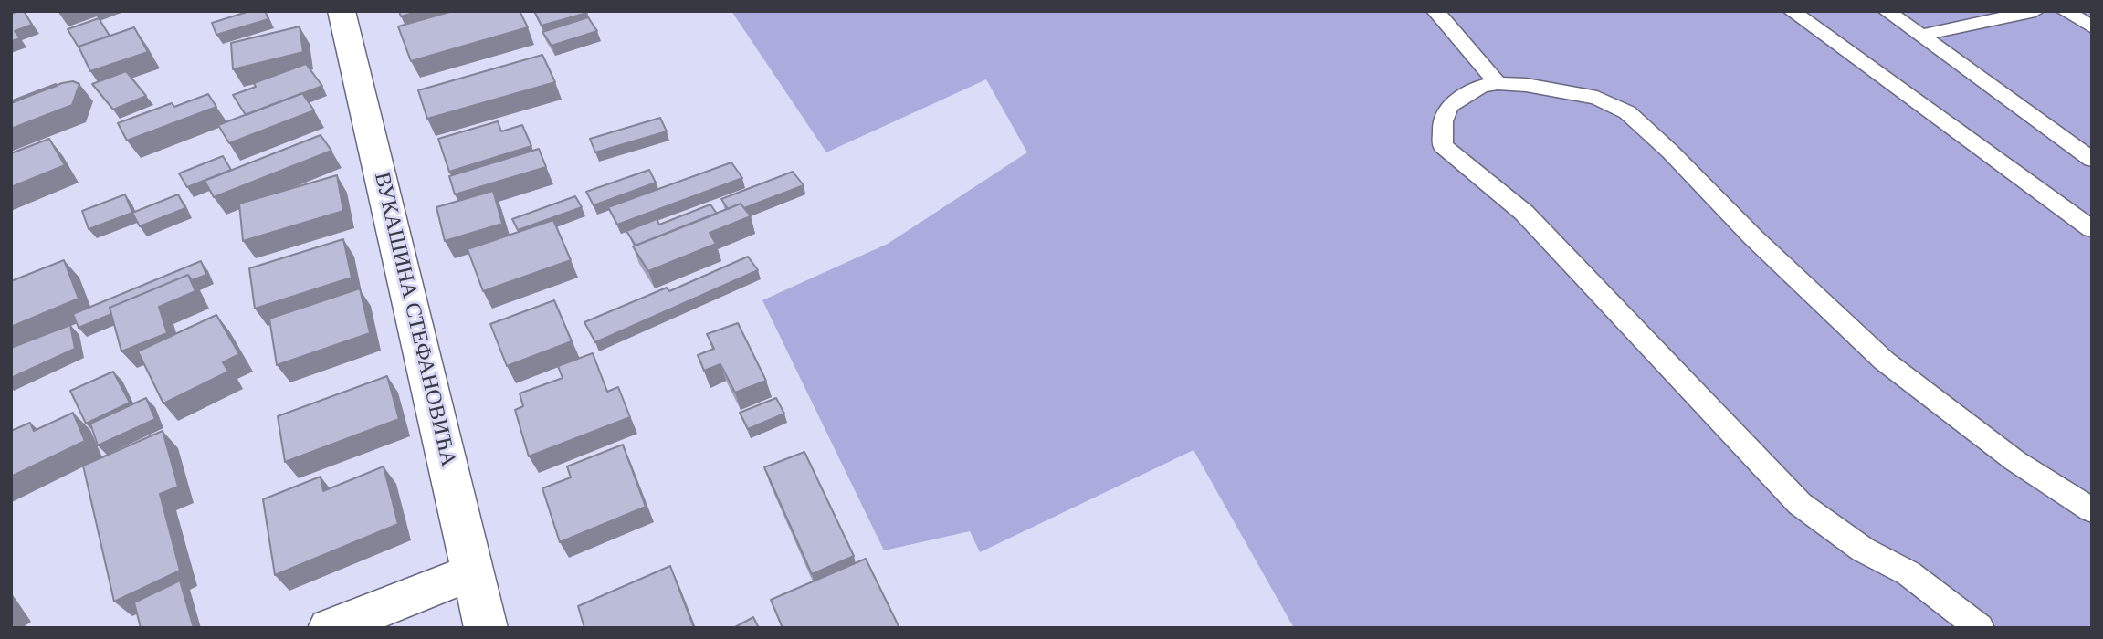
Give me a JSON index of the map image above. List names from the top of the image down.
{
  "streets": {
    "street": ["ВУКАШИНА СТЕФАНОВИЋА"]
  }
}
